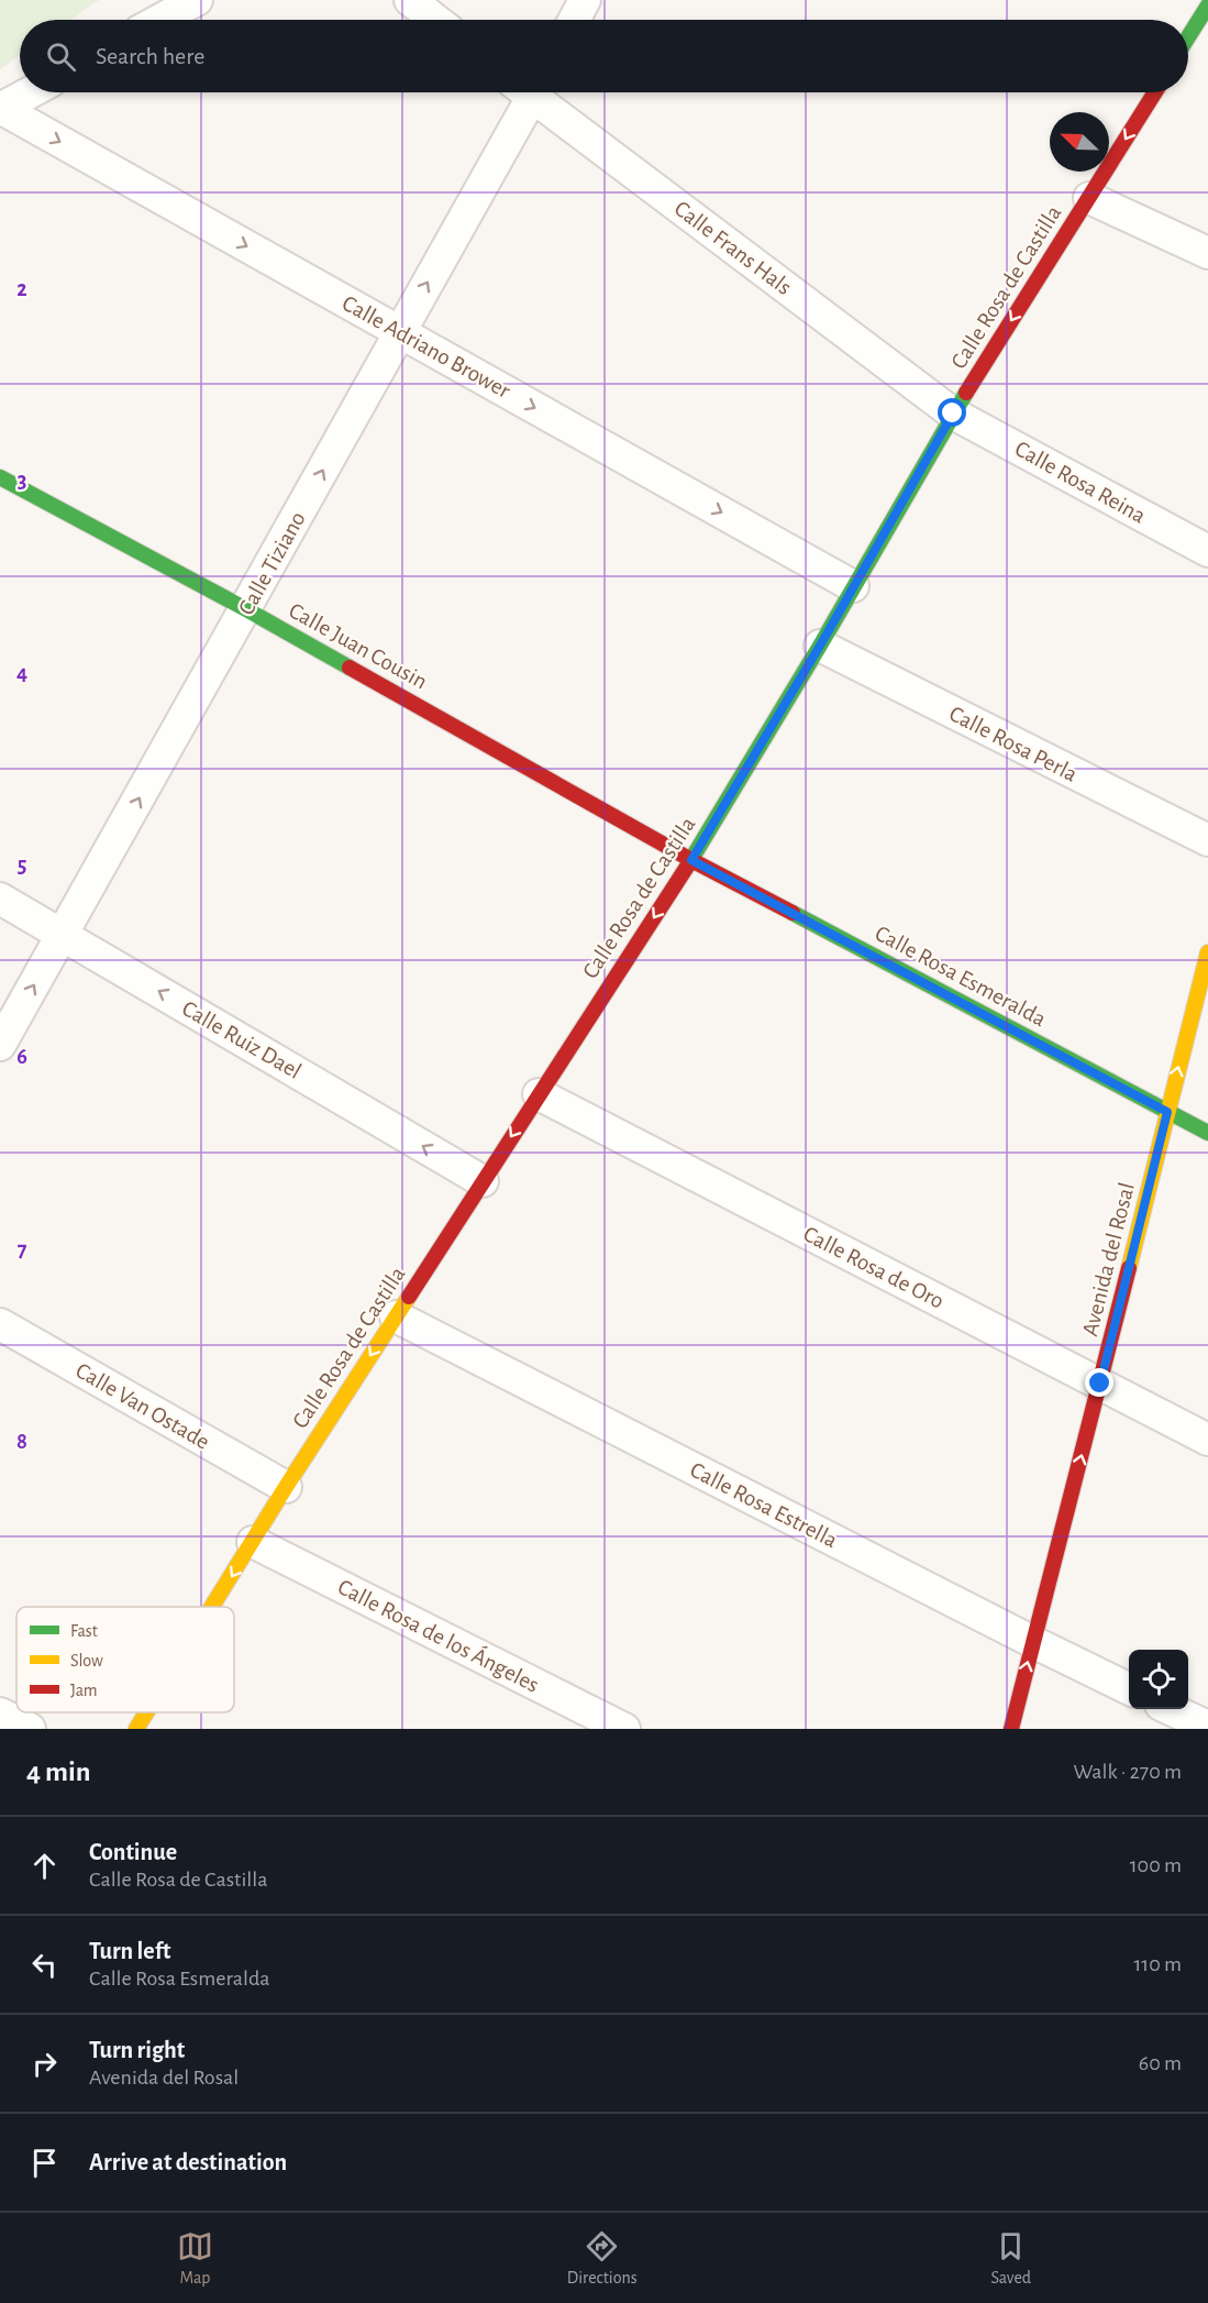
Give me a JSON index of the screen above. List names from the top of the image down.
{
  "streets": {
    "street": [
      "Calle Frans Hals",
      "Calle Rosa de Castilla",
      "Calle Adriano Brower",
      "Calle Rosa Reina",
      "Calle Tiziano",
      "Calle Juan Cousin",
      "Calle Rosa Perla",
      "Calle Rosa Esmeralda",
      "Calle Ruiz Dael",
      "Avenida del Rosal",
      "Calle Rosa de Oro",
      "Calle Van Ostade",
      "Calle Rosa Estrella",
      "Calle Rosa de los Ángeles"
    ]
  },
  "crossings": [
    ["Calle Frans Hals", "Calle Rosa de Castilla"],
    ["Calle Frans Hals", "Calle Rosa Reina"],
    ["Calle Rosa de Castilla", "Calle Adriano Brower"],
    ["Calle Rosa de Castilla", "Calle Rosa Reina"],
    ["Calle Rosa de Castilla", "Calle Juan Cousin"],
    ["Calle Rosa de Castilla", "Calle Rosa Perla"],
    ["Calle Rosa de Castilla", "Calle Rosa Esmeralda"],
    ["Calle Rosa de Castilla", "Calle Ruiz Dael"],
    ["Calle Rosa de Castilla", "Calle Rosa de Oro"],
    ["Calle Rosa de Castilla", "Calle Van Ostade"],
    ["Calle Rosa de Castilla", "Calle Rosa Estrella"],
    ["Calle Rosa de Castilla", "Calle Rosa de los Ángeles"],
    ["Calle Adriano Brower", "Calle Tiziano"],
    ["Calle Tiziano", "Calle Juan Cousin"],
    ["Calle Tiziano", "Calle Ruiz Dael"],
    ["Calle Juan Cousin", "Calle Rosa Esmeralda"],
    ["Calle Rosa Esmeralda", "Avenida del Rosal"],
    ["Avenida del Rosal", "Calle Rosa de Oro"],
    ["Avenida del Rosal", "Calle Rosa Estrella"]
  ],
  "one_way": [
    "Calle Rosa de Castilla",
    "Calle Adriano Brower",
    "Calle Tiziano",
    "Calle Ruiz Dael",
    "Avenida del Rosal"
  ],
  "legend": ["Fast", "Slow", "Jam"],
  "north": "top left",
  "page": {
    "search": "Search here",
    "heading": ["4 min", "Walk · 270 m"],
    "list": [
      ["Continue", "Calle Rosa de Castilla", "100 m"],
      ["Turn left", "Calle Rosa Esmeralda", "110 m"],
      ["Turn right", "Avenida del Rosal", "60 m"],
      "Arrive at destination"
    ],
    "nav": ["Map", "Directions", "Saved"]
  },
  "grid": {
    "rows": [
      "2",
      "3",
      "4",
      "5",
      "6",
      "7",
      "8"
    ]
  }
}
